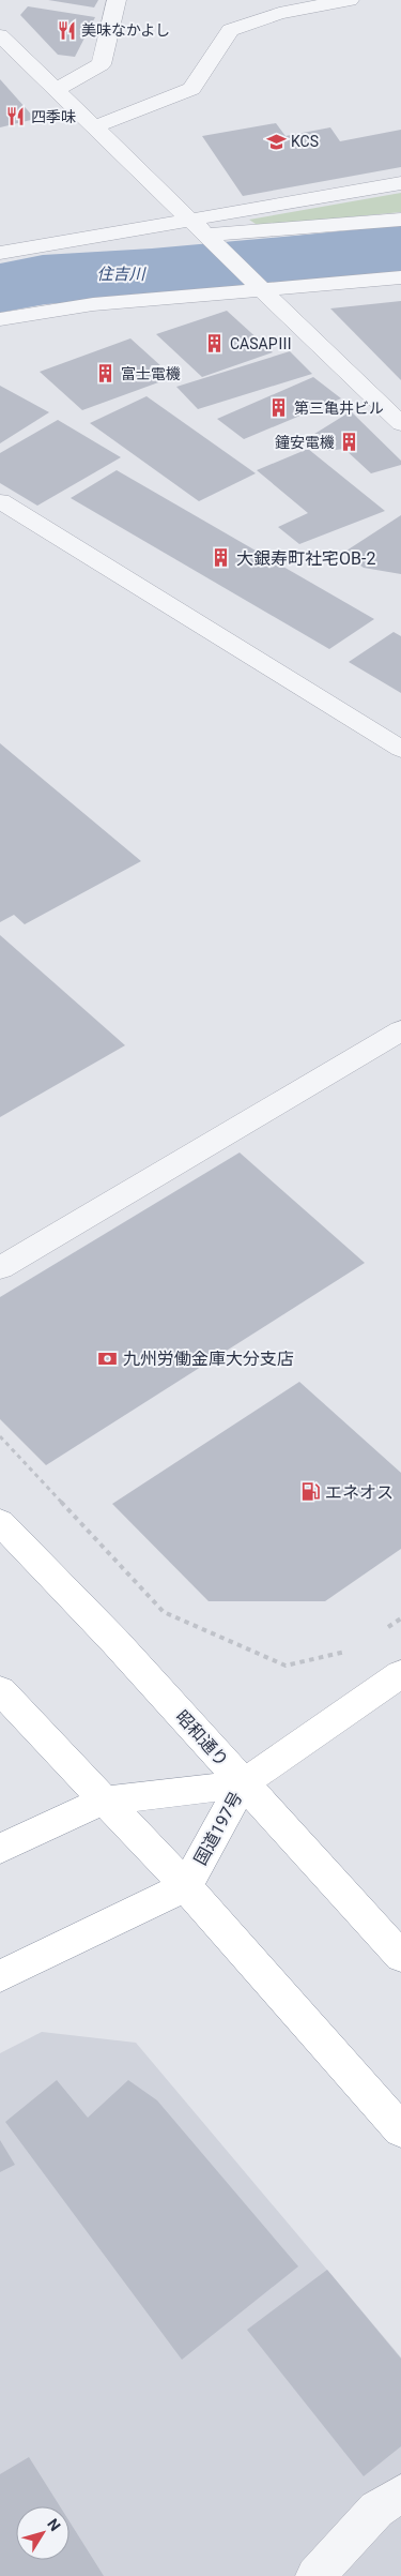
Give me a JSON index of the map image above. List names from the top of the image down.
{
  "streets": {
    "main road": ["昭和通り", "国道197号"]
  },
  "crossings": [
    ["昭和通り", "国道197号"]
  ],
  "water": ["住吉川"],
  "places": {
    "restaurant": ["美味なかよし", "四季味"],
    "school or university": ["KCS"],
    "building": [
      "CASAPⅢ",
      "富士電機",
      "第三亀井ビル",
      "鐘安電機",
      "大銀寿町社宅OB-2"
    ],
    "bank": ["九州労働金庫大分支店"],
    "fuel station": ["エネオス"]
  },
  "north": "top right"
}
